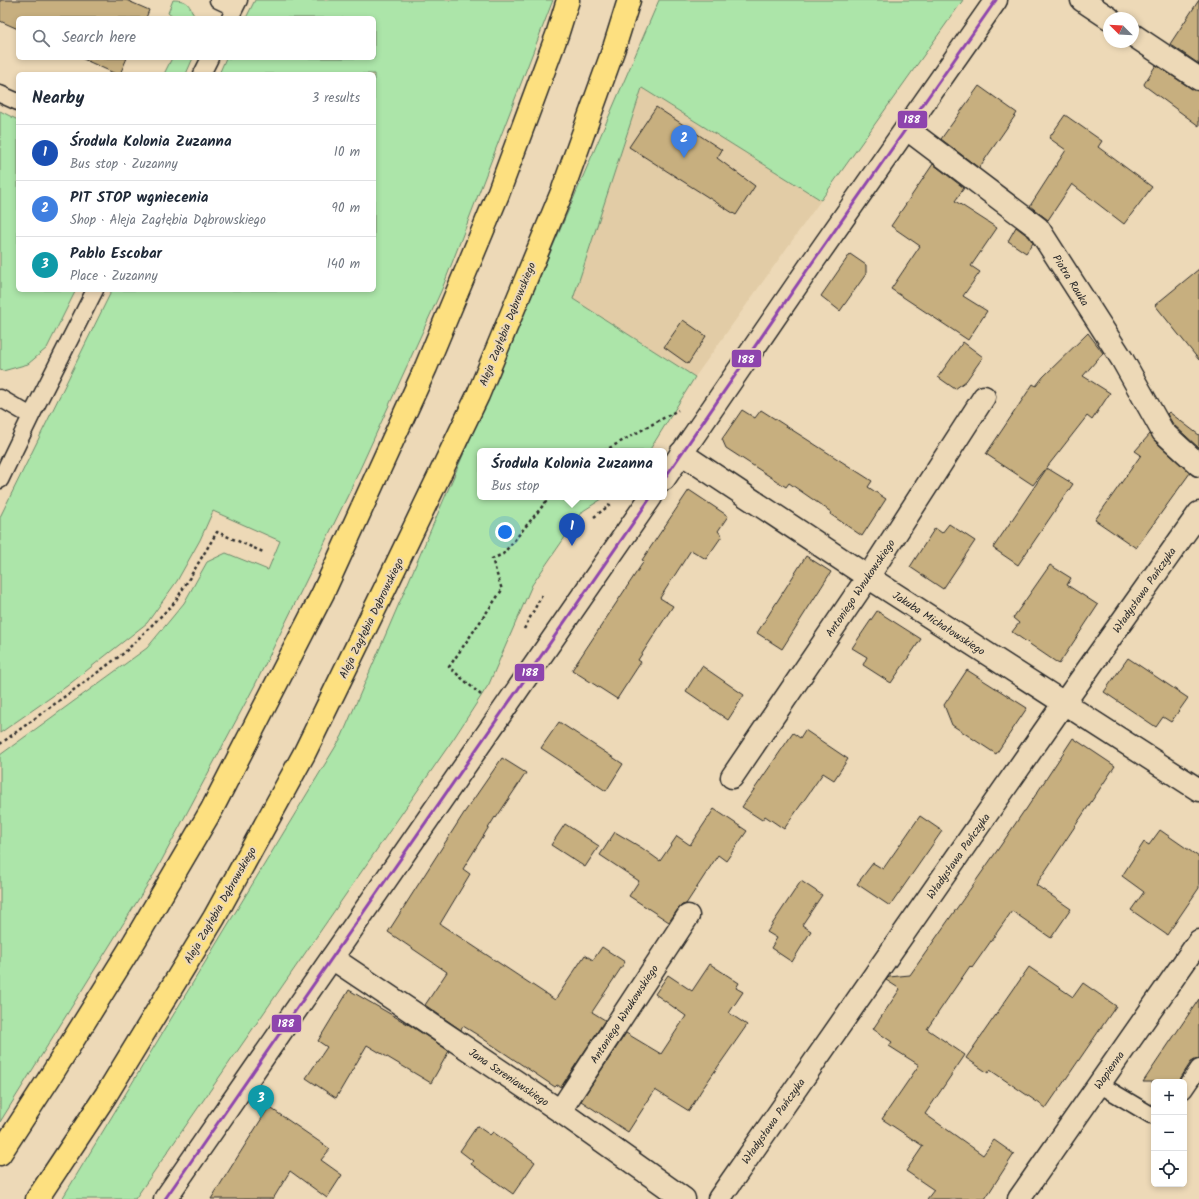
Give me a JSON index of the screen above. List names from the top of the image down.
{
  "streets": {
    "main road": ["Aleja Zagłębia Dąbrowskiego"],
    "street": [
      "Piotra Rauka",
      "Antoniego Wnukowskiego",
      "Władysława Pańczyka",
      "Jakuba Michałowskiego",
      "Wapienna",
      "Jana Szreniawskiego"
    ]
  },
  "crossings": [
    ["Antoniego Wnukowskiego", "Jakuba Michałowskiego"],
    ["Antoniego Wnukowskiego", "Jana Szreniawskiego"],
    ["Władysława Pańczyka", "Jakuba Michałowskiego"]
  ],
  "lines": ["transit line 188"],
  "north": "top left",
  "page": {
    "search": "Search here",
    "heading": ["Nearby", "3 results"],
    "list": [
      {
        "mark": "1",
        "name": "Środula Kolonia Zuzanna",
        "note": "Bus stop · Zuzanny",
        "value": "10 m"
      },
      {
        "mark": "2",
        "name": "PIT STOP wgniecenia",
        "note": "Shop · Aleja Zagłębia Dąbrowskiego",
        "value": "90 m"
      },
      {
        "mark": "3",
        "name": "Pablo Escobar",
        "note": "Place · Zuzanny",
        "value": "140 m"
      }
    ],
    "pins": ["2", "1", "3"],
    "popup": ["Środula Kolonia Zuzanna", "Bus stop"],
    "map_buttons": ["+", "−"]
  }
}
